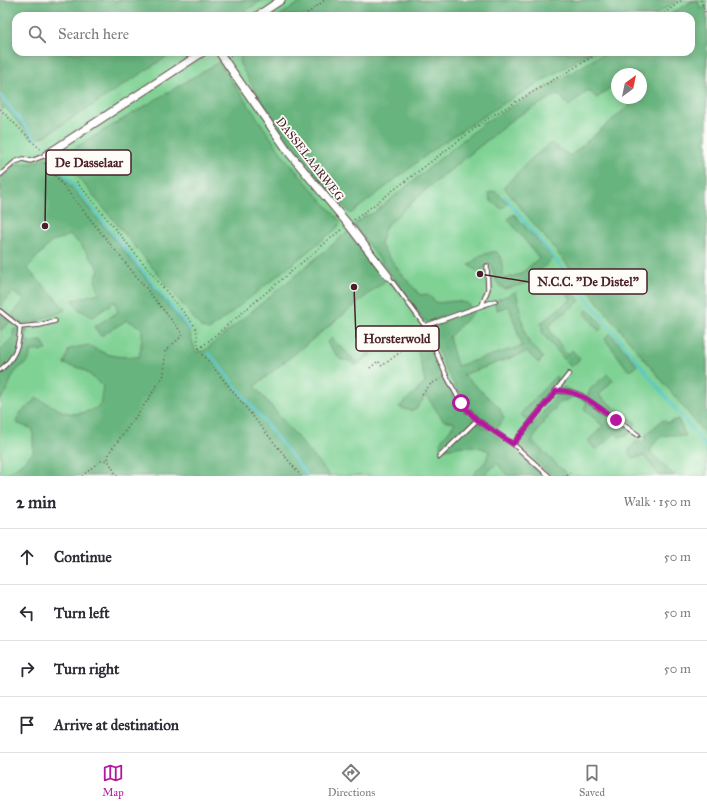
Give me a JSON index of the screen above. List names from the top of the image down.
{
  "streets": {
    "street": ["DASSELAARWEG"]
  },
  "places": ["De Dasselaar", "N.C.C. \"De Distel\"", "Horsterwold"],
  "north": "top right",
  "page": {
    "search": "Search here",
    "heading": ["2 min", "Walk · 150 m"],
    "list": [
      ["Continue", "50 m"],
      ["Turn left", "50 m"],
      ["Turn right", "50 m"],
      "Arrive at destination"
    ],
    "nav": ["Map", "Directions", "Saved"]
  }
}
